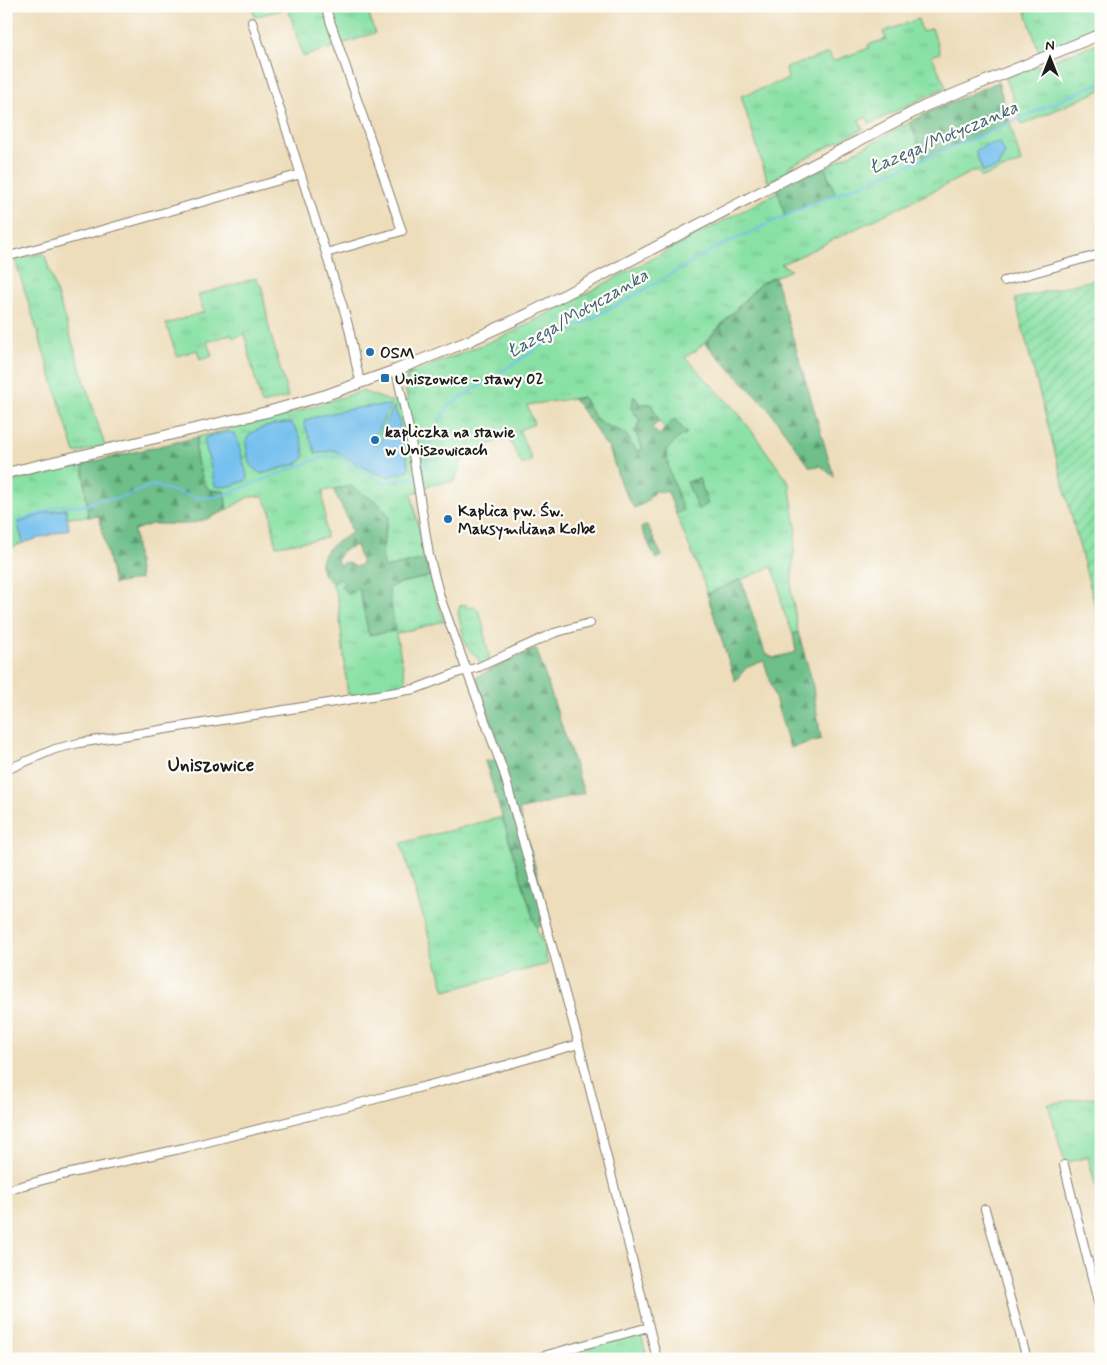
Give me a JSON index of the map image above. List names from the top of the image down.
{
  "districts": ["Uniszowice"],
  "water": ["Łazęga/Motyczanka"],
  "places": {
    "other": ["OSM", "kapliczka na stawie w Uniszowicach", "Kaplica pw. Św. Maksymiliana Kolbe"],
    "transit": ["Uniszowice - stawy 02"]
  },
  "north": "top"
}
